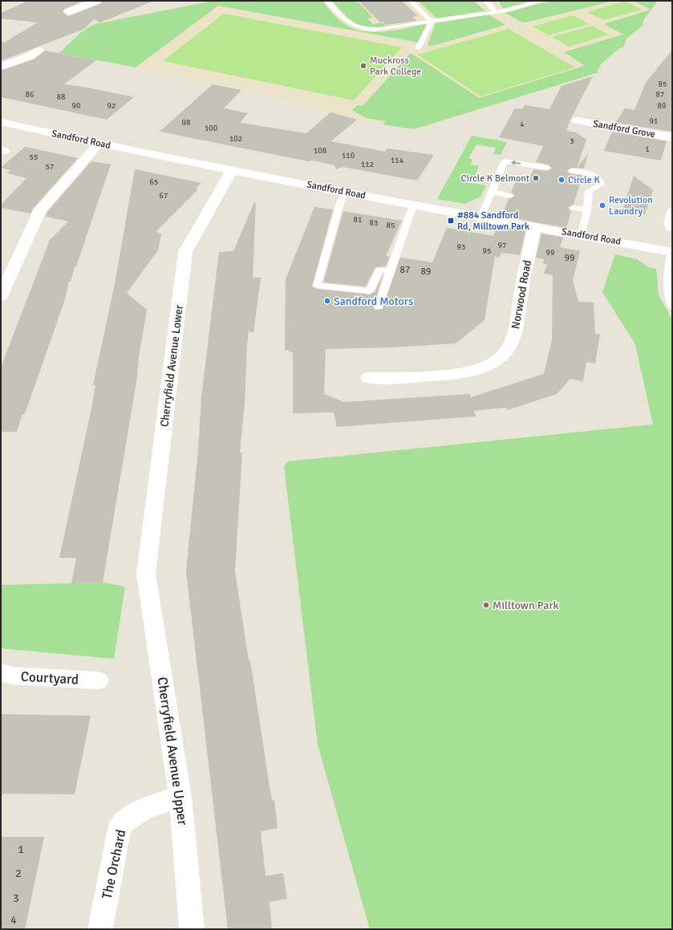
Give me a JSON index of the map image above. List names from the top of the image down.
{
  "streets": {
    "street": [
      "Sandford Grove",
      "Sandford Road",
      "Norwood Road",
      "Cherryfield Avenue Lower",
      "Courtyard",
      "Cherryfield Avenue Upper",
      "The Orchard"
    ]
  },
  "crossings": [
    ["Sandford Road", "Norwood Road"],
    ["Sandford Road", "Cherryfield Avenue Lower"],
    ["Cherryfield Avenue Lower", "Cherryfield Avenue Upper"],
    ["Cherryfield Avenue Upper", "The Orchard"]
  ],
  "places": {
    "other": [
      "Muckross Park College",
      "Circle K Belmont",
      "Circle K",
      "Revolution Laundry",
      "Sandford Motors",
      "Milltown Park"
    ],
    "transit": ["#884 Sandford Rd, Milltown Park"]
  },
  "house_numbers": [
    "85",
    "86",
    "87",
    "88",
    "90",
    "92",
    "89",
    "91",
    "98",
    "4",
    "100",
    "102",
    "3",
    "1",
    "108",
    "110",
    "55",
    "114",
    "112",
    "57",
    "65",
    "67",
    "81",
    "83",
    "85",
    "97",
    "93",
    "95",
    "99",
    "99",
    "87",
    "89",
    "1",
    "2",
    "3",
    "4"
  ]
}
